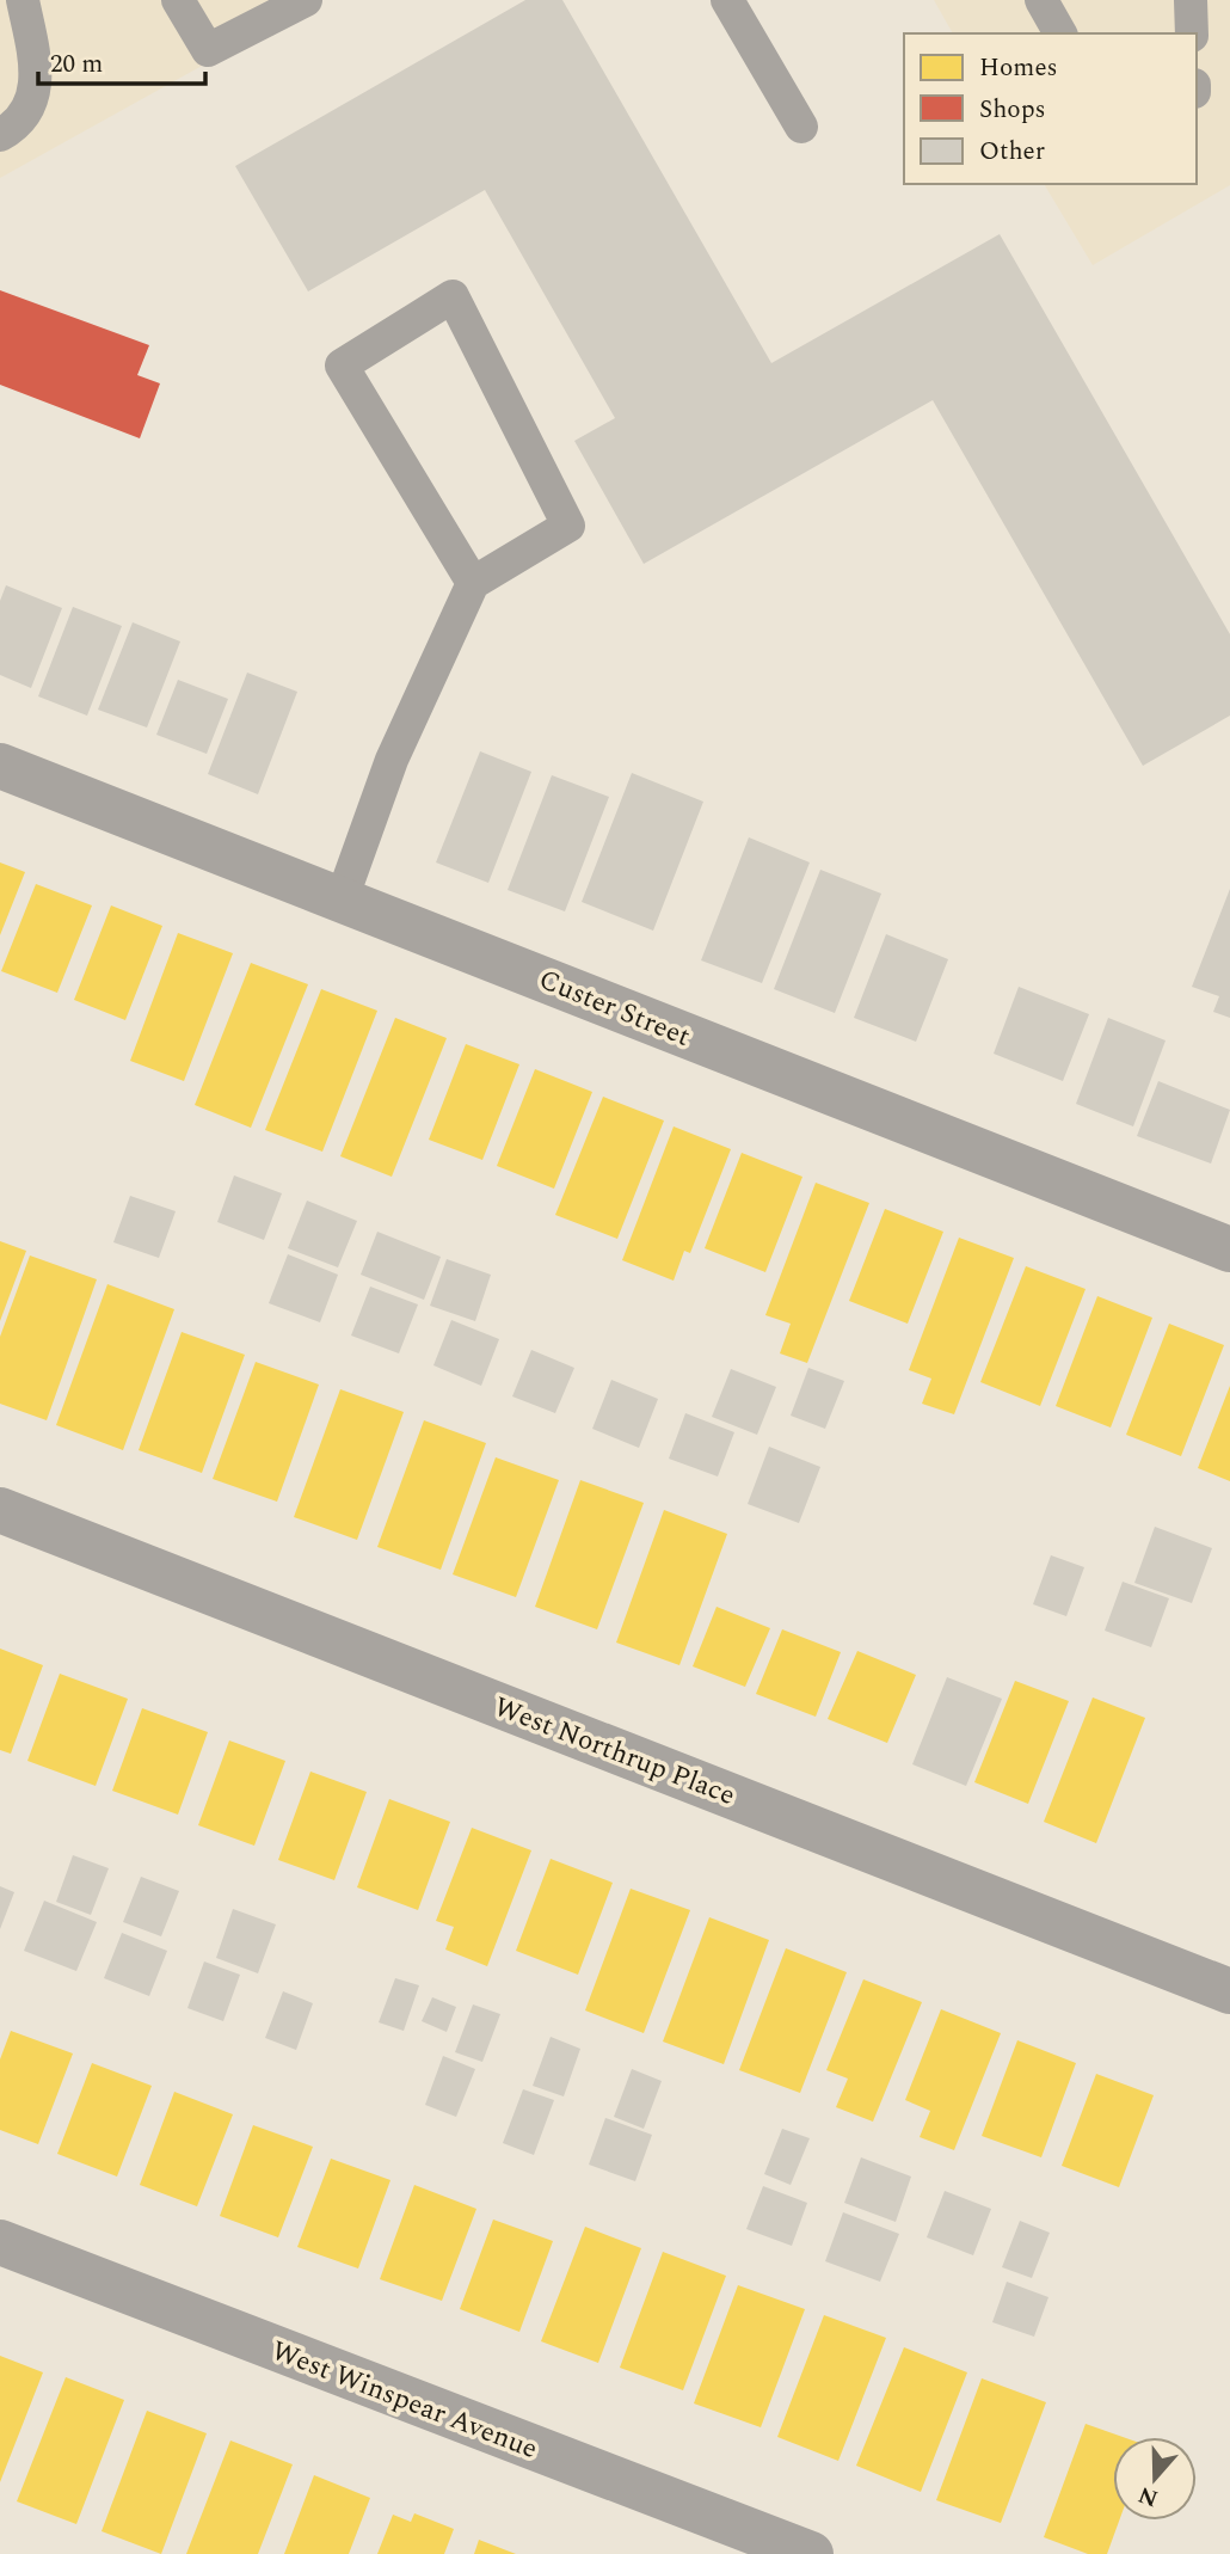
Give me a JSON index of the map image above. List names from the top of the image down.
{
  "streets": {
    "street": ["Custer Street", "West Northrup Place", "West Winspear Avenue"]
  },
  "legend": ["Homes", "Shops", "Other"],
  "scale_bar": "20 m",
  "north": "bottom"
}
